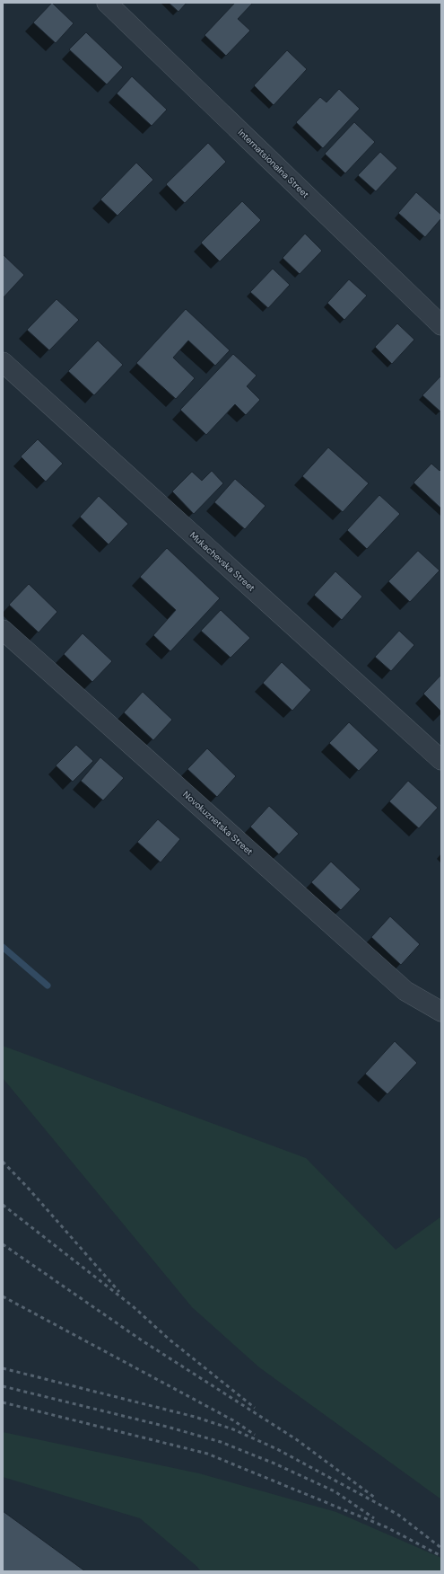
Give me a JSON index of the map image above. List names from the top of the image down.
{
  "streets": {
    "street": ["Internatsionalna Street", "Mukachevska Street", "Novokuznetska Street"]
  }
}
